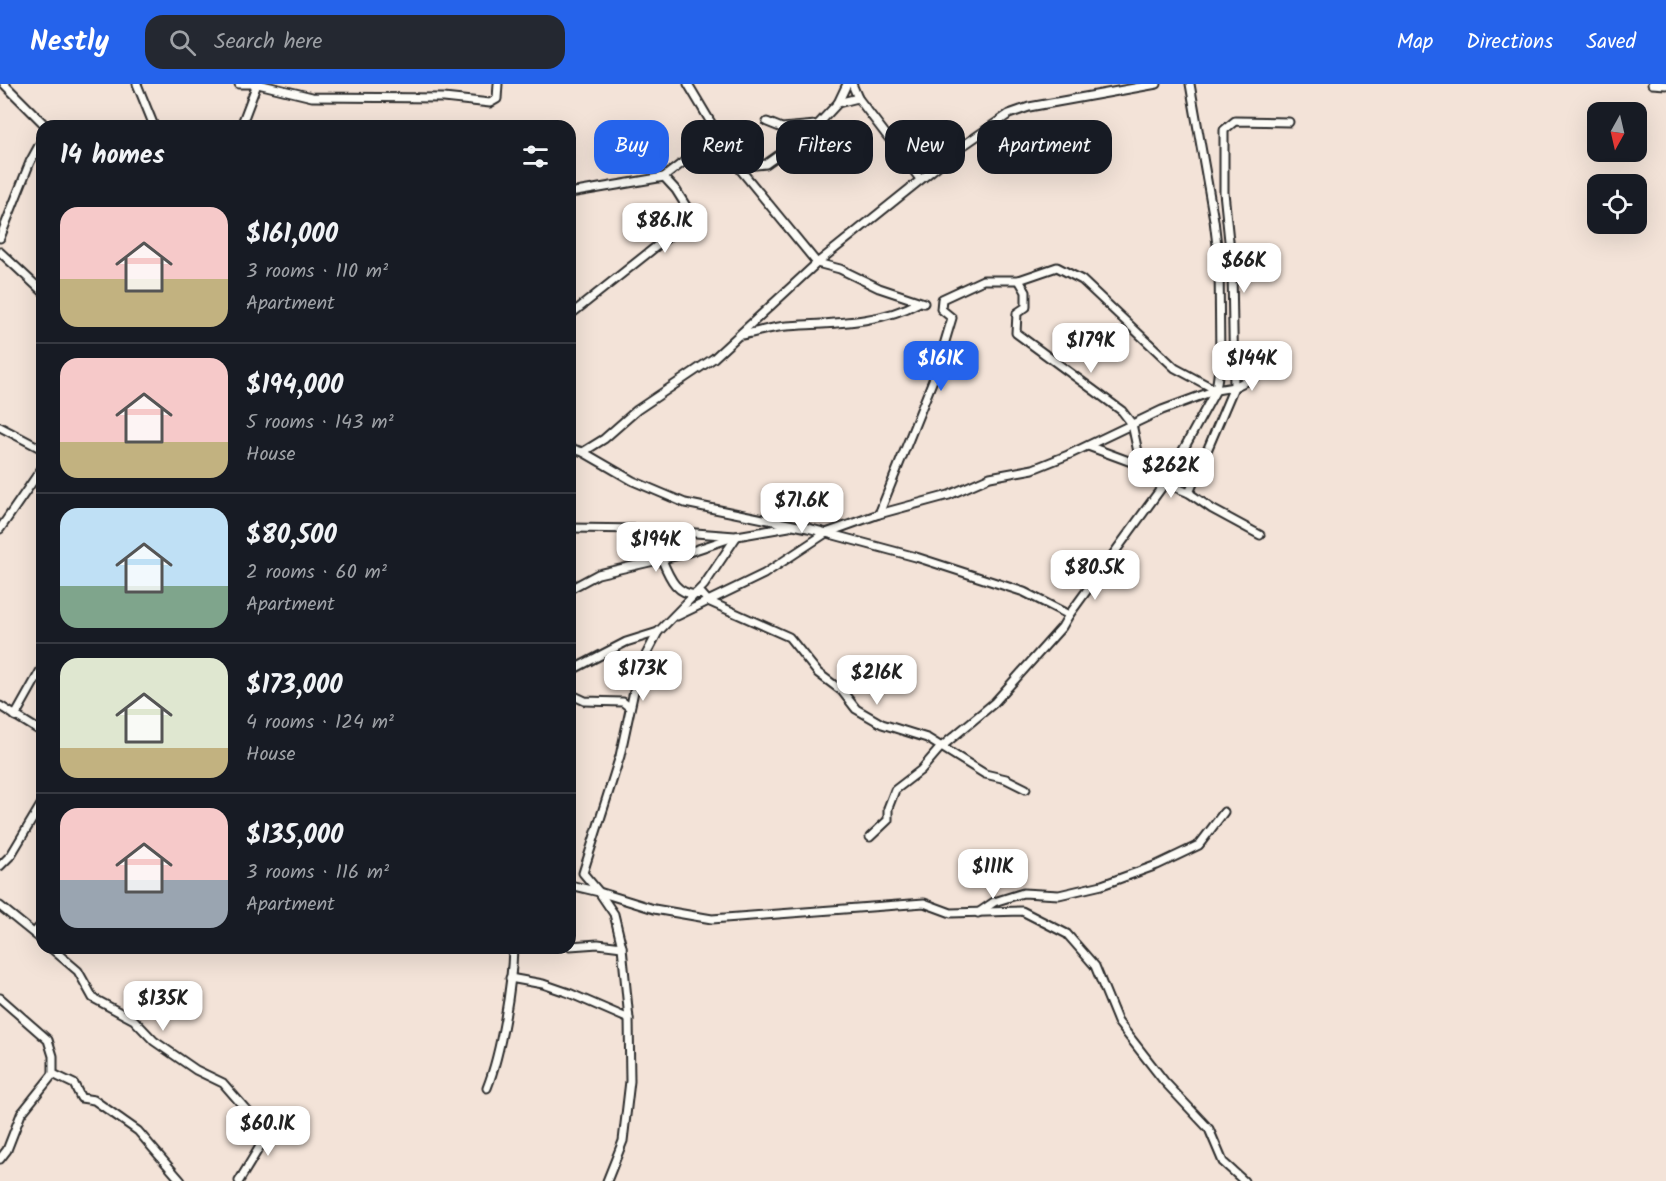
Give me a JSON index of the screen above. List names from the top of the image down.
{
  "north": "bottom",
  "page": {
    "header": "Nestly",
    "search": "Search here",
    "nav": ["Map", "Directions", "Saved"],
    "chip": [
      "Buy",
      "Rent",
      "Filters",
      "New",
      "Apartment"
    ],
    "heading": "14 homes",
    "list": [
      {
        "name": "$161,000",
        "note": "3 rooms · 110 m² · Apartment"
      },
      {
        "name": "$194,000",
        "note": "5 rooms · 143 m² · House"
      },
      {
        "name": "$80,500",
        "note": "2 rooms · 60 m² · Apartment"
      },
      {
        "name": "$173,000",
        "note": "4 rooms · 124 m² · House"
      },
      {
        "name": "$135,000",
        "note": "3 rooms · 116 m² · Apartment"
      }
    ],
    "price": [
      "$86.1K",
      "$66K",
      "$179K",
      "$161K",
      "$144K",
      "$262K",
      "$71.6K",
      "$194K",
      "$80.5K",
      "$173K",
      "$216K",
      "$111K",
      "$135K",
      "$60.1K"
    ]
  }
}
